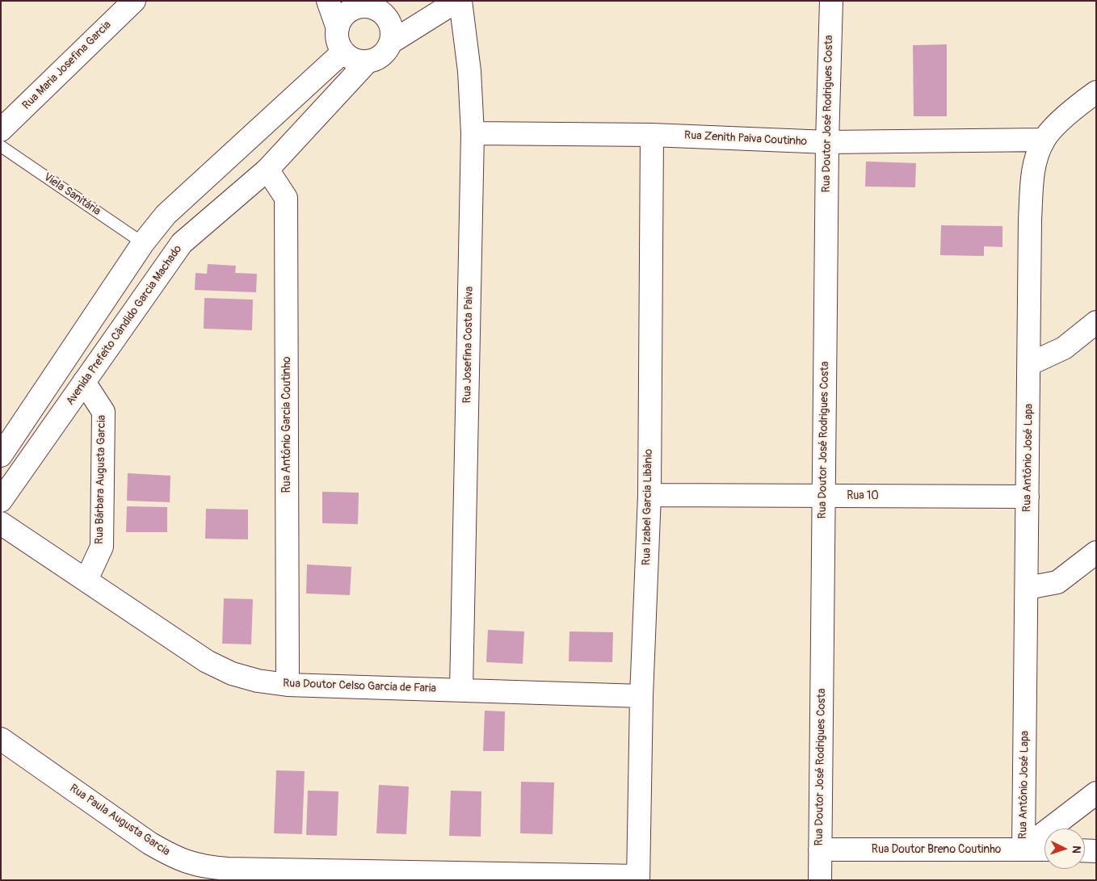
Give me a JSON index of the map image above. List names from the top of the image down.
{
  "streets": {
    "street": [
      "Rua Maria Josefina Garcia",
      "Rua Doutor José Rodrigues Costa",
      "Rua Zenith Paiva Coutinho",
      "Avenida Prefeito Cândido Garcia Machado",
      "Rua Josefina Costa Paiva",
      "Rua Antônio Garcia Coutinho",
      "Rua Antônio José Lapa",
      "Rua Bárbara Augusta Garcia",
      "Rua 10",
      "Rua Izabel Garcia Libânio",
      "Rua Doutor Celso Garcia de Faria",
      "Rua Paula Augusta Garcia",
      "Rua Doutor Breno Coutinho"
    ],
    "lane": ["Viela Sanitária"]
  },
  "crossings": [
    ["Rua Doutor José Rodrigues Costa", "Rua Zenith Paiva Coutinho"],
    ["Rua Doutor José Rodrigues Costa", "Rua 10"],
    ["Rua Doutor José Rodrigues Costa", "Rua Doutor Breno Coutinho"],
    ["Rua Zenith Paiva Coutinho", "Rua Josefina Costa Paiva"],
    ["Rua Zenith Paiva Coutinho", "Rua Antônio José Lapa"],
    ["Rua Zenith Paiva Coutinho", "Rua Izabel Garcia Libânio"],
    ["Avenida Prefeito Cândido Garcia Machado", "Rua Antônio Garcia Coutinho"],
    ["Avenida Prefeito Cândido Garcia Machado", "Rua Bárbara Augusta Garcia"],
    ["Rua Josefina Costa Paiva", "Rua Doutor Celso Garcia de Faria"],
    ["Rua Antônio Garcia Coutinho", "Rua Doutor Celso Garcia de Faria"],
    ["Rua Antônio José Lapa", "Rua 10"],
    ["Rua Antônio José Lapa", "Rua Doutor Breno Coutinho"],
    ["Rua Bárbara Augusta Garcia", "Rua Doutor Celso Garcia de Faria"],
    ["Rua 10", "Rua Izabel Garcia Libânio"],
    ["Rua Izabel Garcia Libânio", "Rua Doutor Celso Garcia de Faria"],
    ["Rua Izabel Garcia Libânio", "Rua Paula Augusta Garcia"]
  ],
  "north": "right"
}
